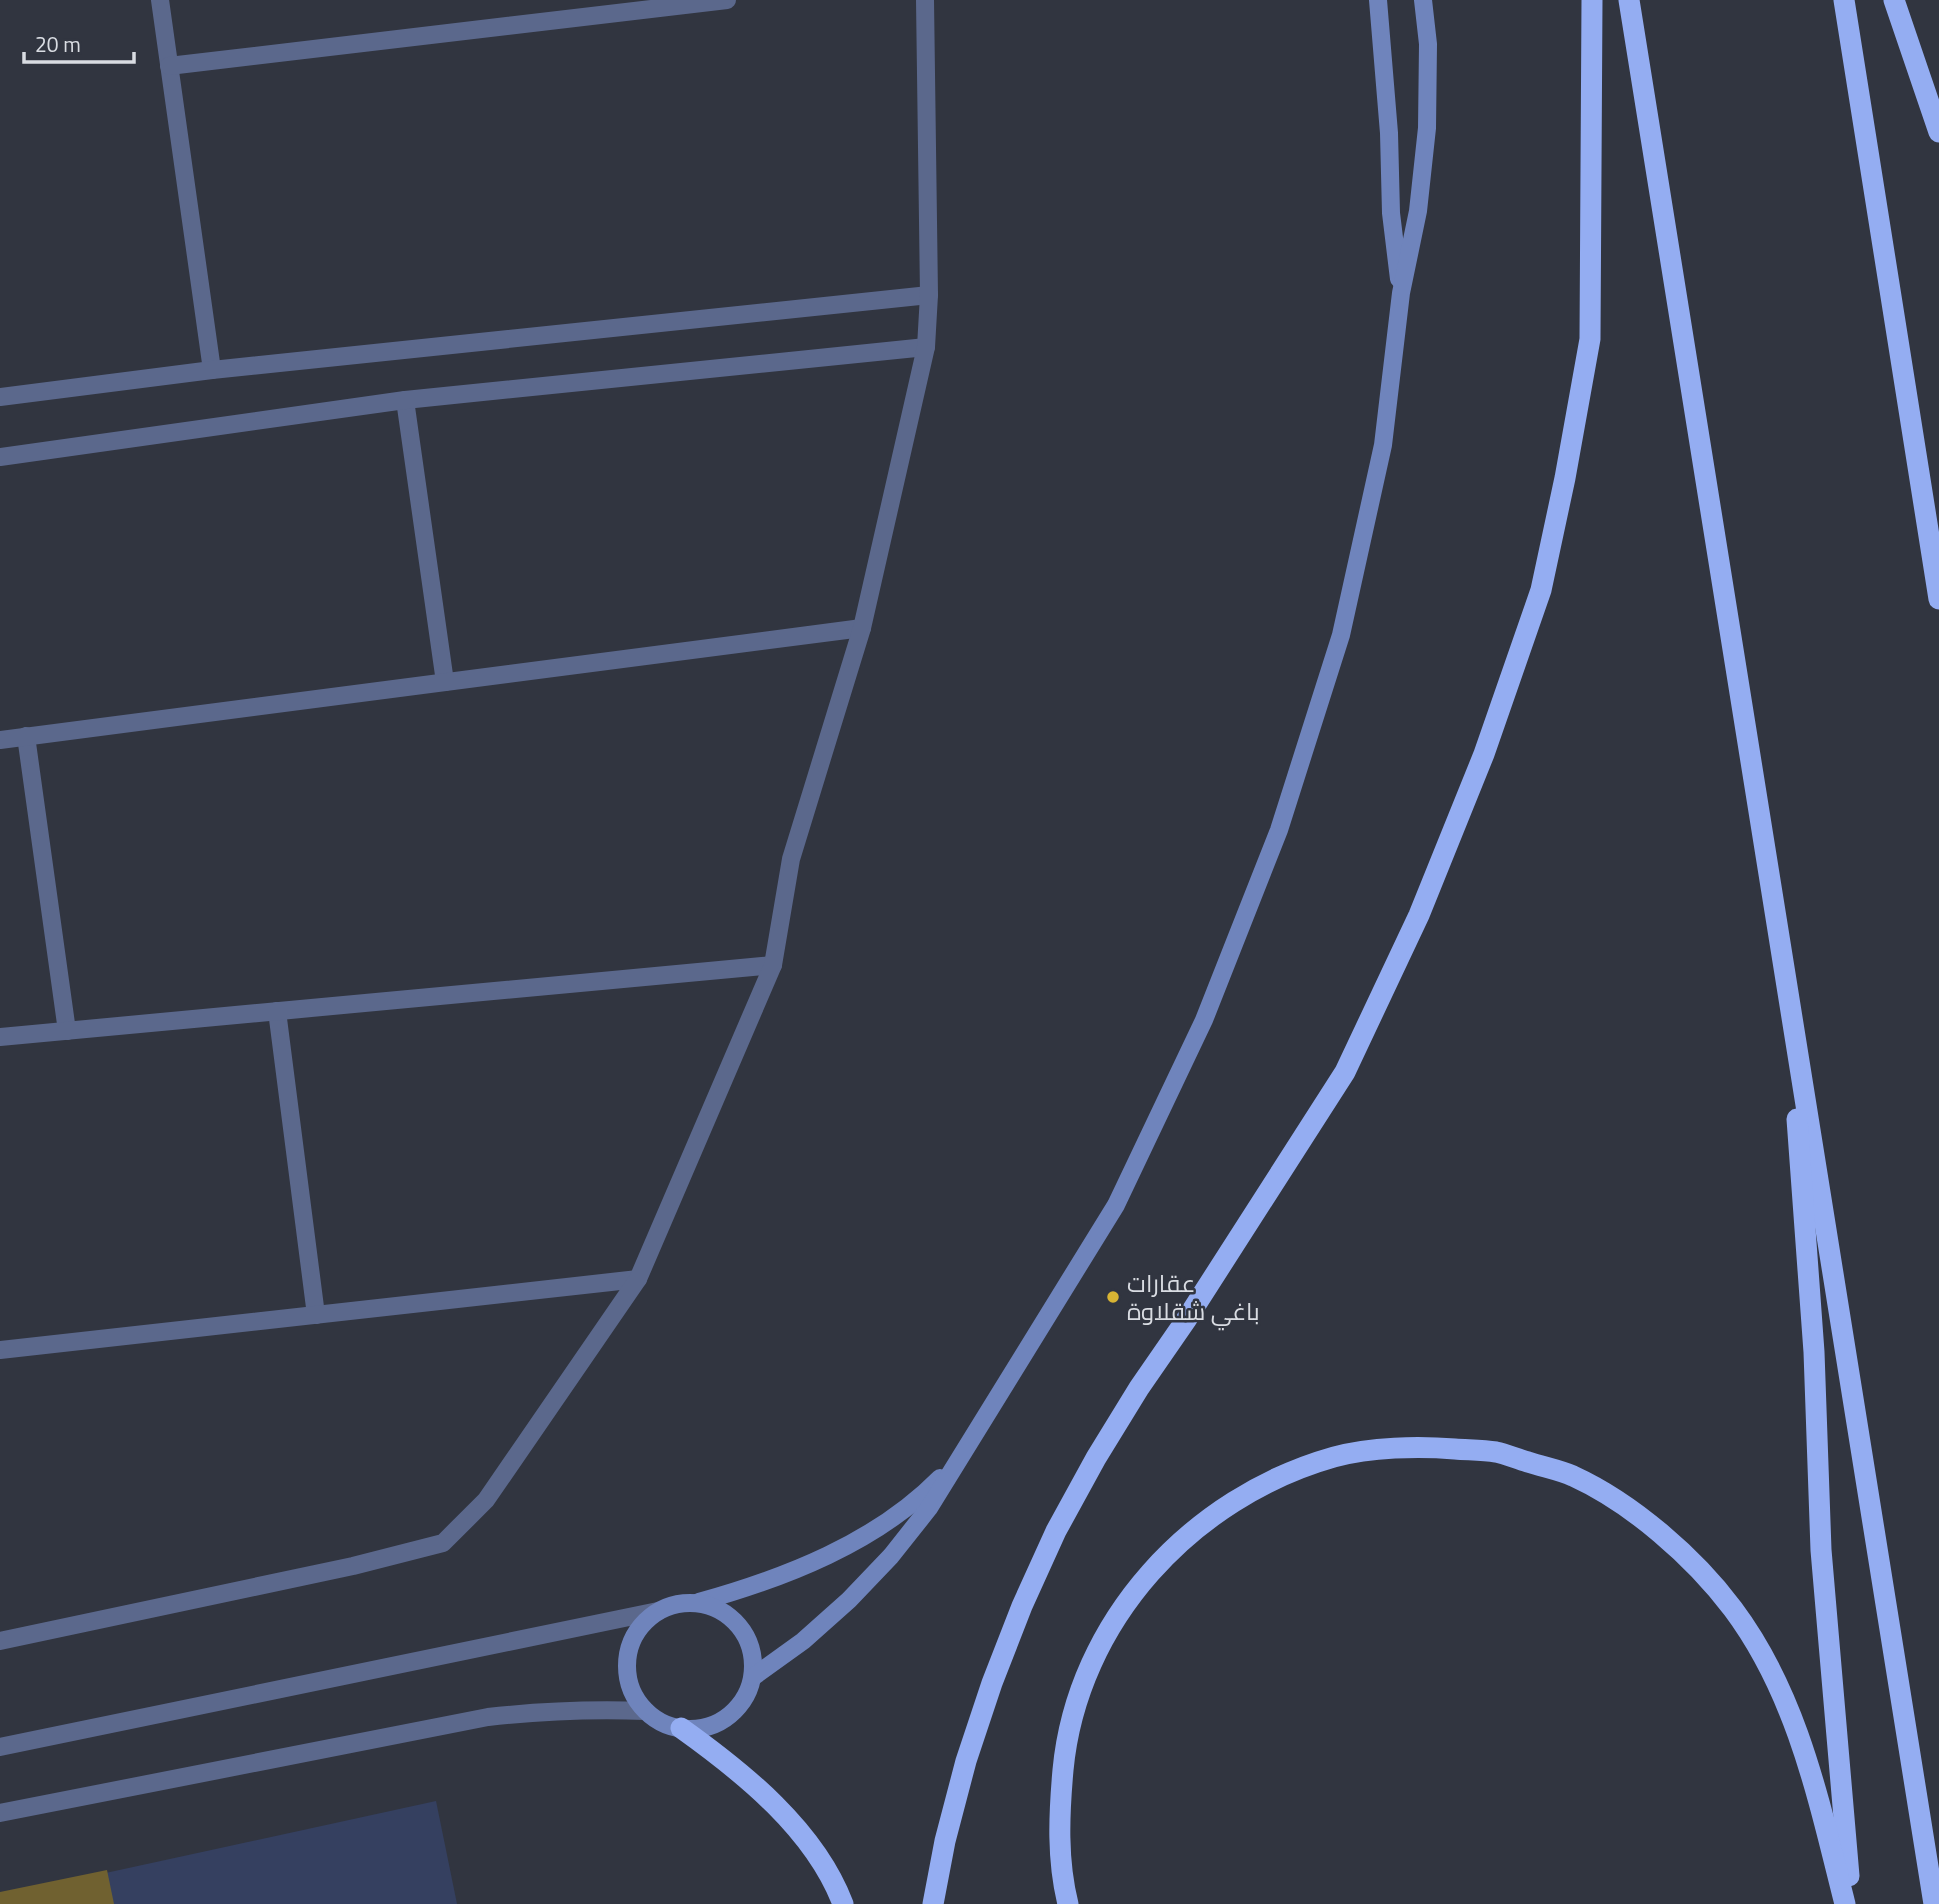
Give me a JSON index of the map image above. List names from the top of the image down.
{
  "places": ["عقارات باغي شقلاوة"],
  "scale_bar": "20 m"
}
